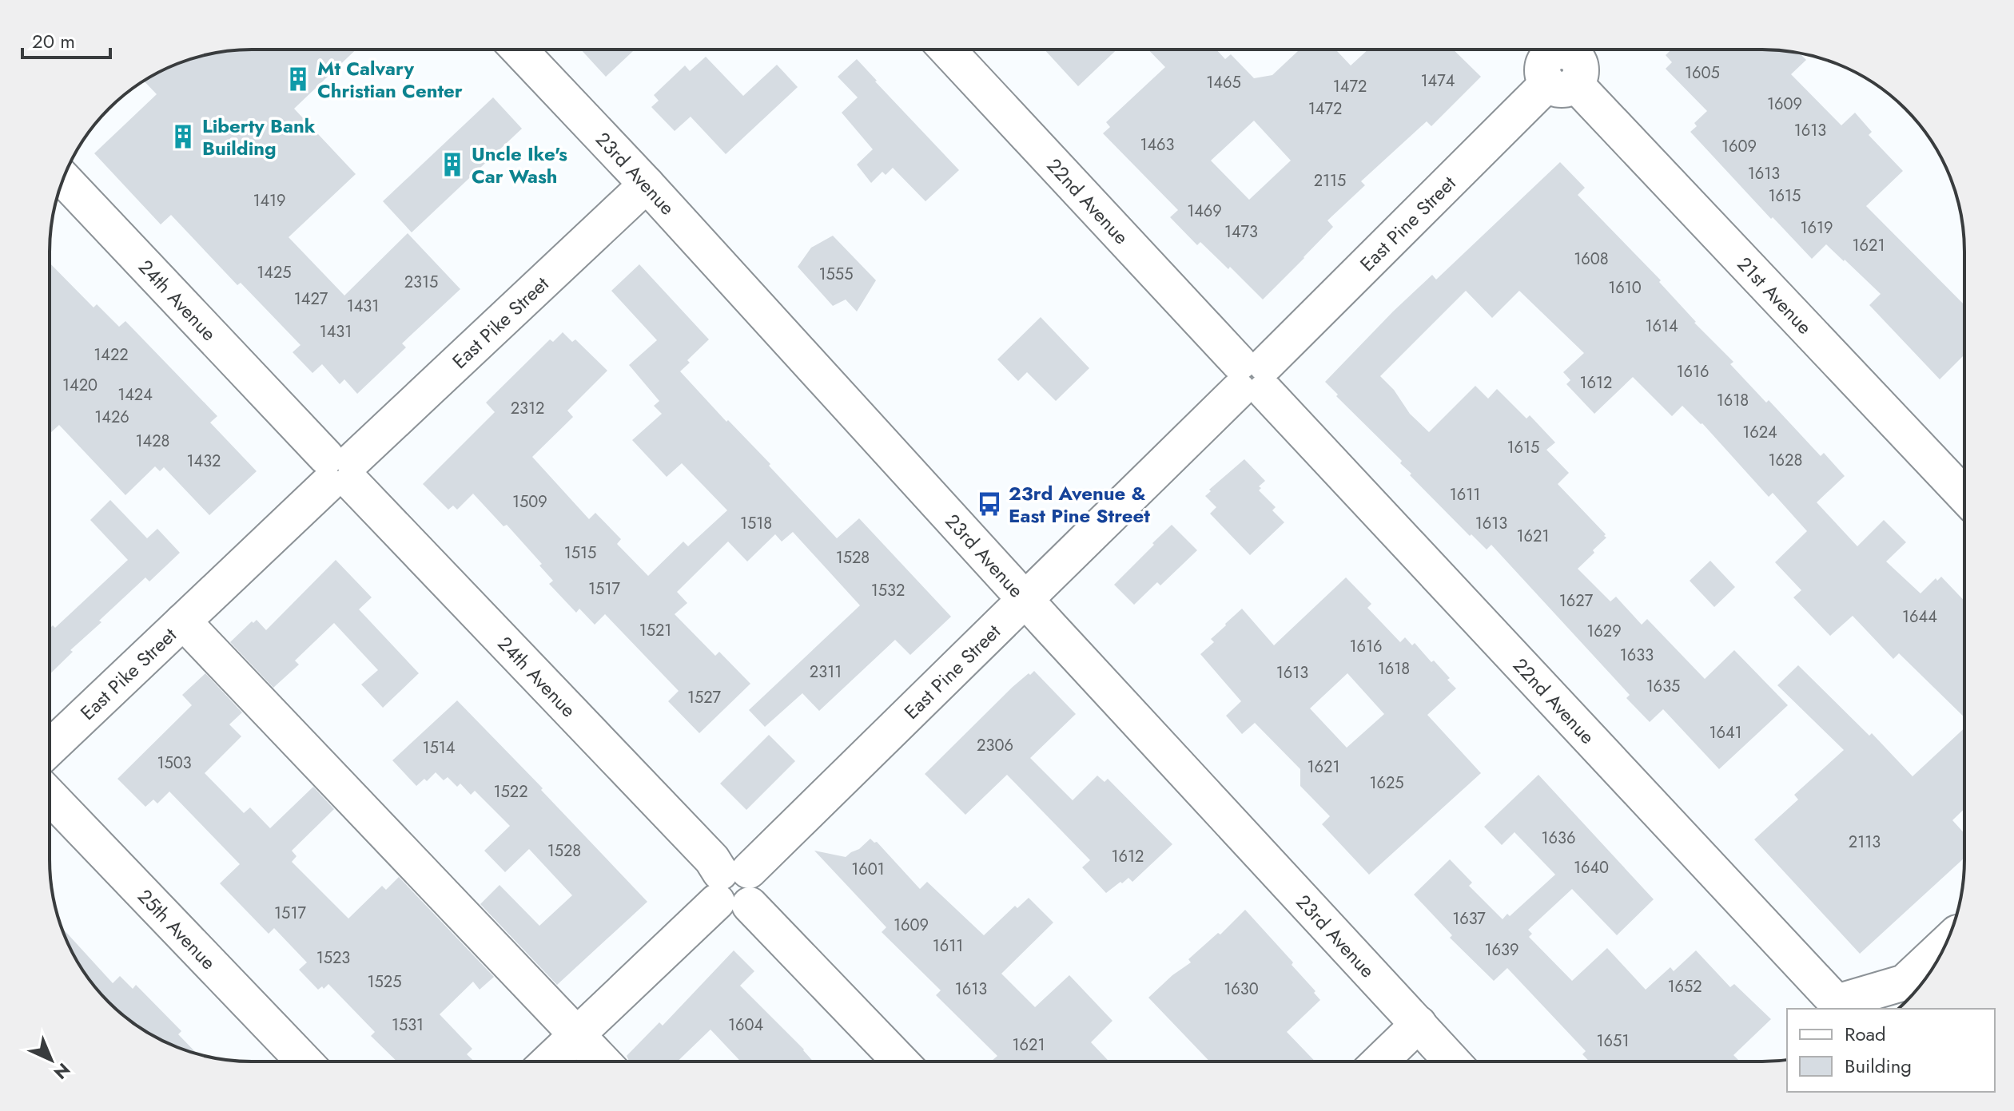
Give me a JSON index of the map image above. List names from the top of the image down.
{
  "streets": {
    "street": [
      "23rd Avenue",
      "22nd Avenue",
      "East Pine Street",
      "21st Avenue",
      "24th Avenue",
      "East Pike Street",
      "25th Avenue"
    ]
  },
  "crossings": [
    ["23rd Avenue", "East Pine Street"],
    ["23rd Avenue", "East Pike Street"],
    ["22nd Avenue", "East Pine Street"],
    ["East Pine Street", "21st Avenue"],
    ["East Pine Street", "24th Avenue"],
    ["24th Avenue", "East Pike Street"]
  ],
  "places": {
    "building": ["Mt Calvary Christian Center", "Liberty Bank Building", "Uncle Ike's Car Wash"],
    "bus stop": ["23rd Avenue & East Pine Street"]
  },
  "house_numbers": [
    "1605",
    "1474",
    "1465",
    "1472",
    "1609",
    "1472",
    "1613",
    "1463",
    "1609",
    "1613",
    "2115",
    "1615",
    "1419",
    "1469",
    "1619",
    "1473",
    "1621",
    "1608",
    "1425",
    "1555",
    "2315",
    "1610",
    "1427",
    "1431",
    "1614",
    "1431",
    "1422",
    "1616",
    "1612",
    "1420",
    "1424",
    "1618",
    "2312",
    "1426",
    "1624",
    "1428",
    "1615",
    "1628",
    "1432",
    "1611",
    "1509",
    "1518",
    "1613",
    "1621",
    "1515",
    "1528",
    "1517",
    "1532",
    "1627",
    "1644",
    "1521",
    "1629",
    "1616",
    "1633",
    "1618",
    "2311",
    "1613",
    "1635",
    "1527",
    "1641",
    "2306",
    "1514",
    "1503",
    "1621",
    "1625",
    "1522",
    "1636",
    "2113",
    "1528",
    "1612",
    "1640",
    "1601",
    "1517",
    "1637",
    "1609",
    "1611",
    "1639",
    "1523",
    "1525",
    "1652",
    "1613",
    "1630",
    "1531",
    "1604",
    "1651",
    "1621"
  ],
  "legend": ["Road", "Building"],
  "scale_bar": "20 m",
  "north": "bottom right"
}
